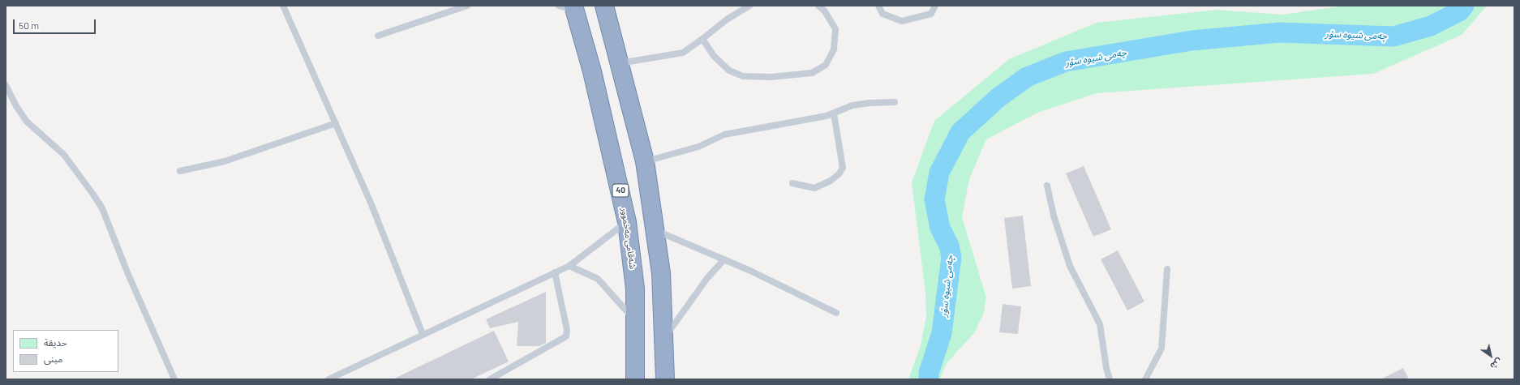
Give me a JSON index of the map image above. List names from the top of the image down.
{
  "streets": {
    "highway": ["40", "شەقامی مەخموور"]
  },
  "water": ["چەمی شیوە سۆر"],
  "legend": ["حديقة", "مبنى"],
  "scale_bar": "50 m",
  "north": "bottom right"
}
